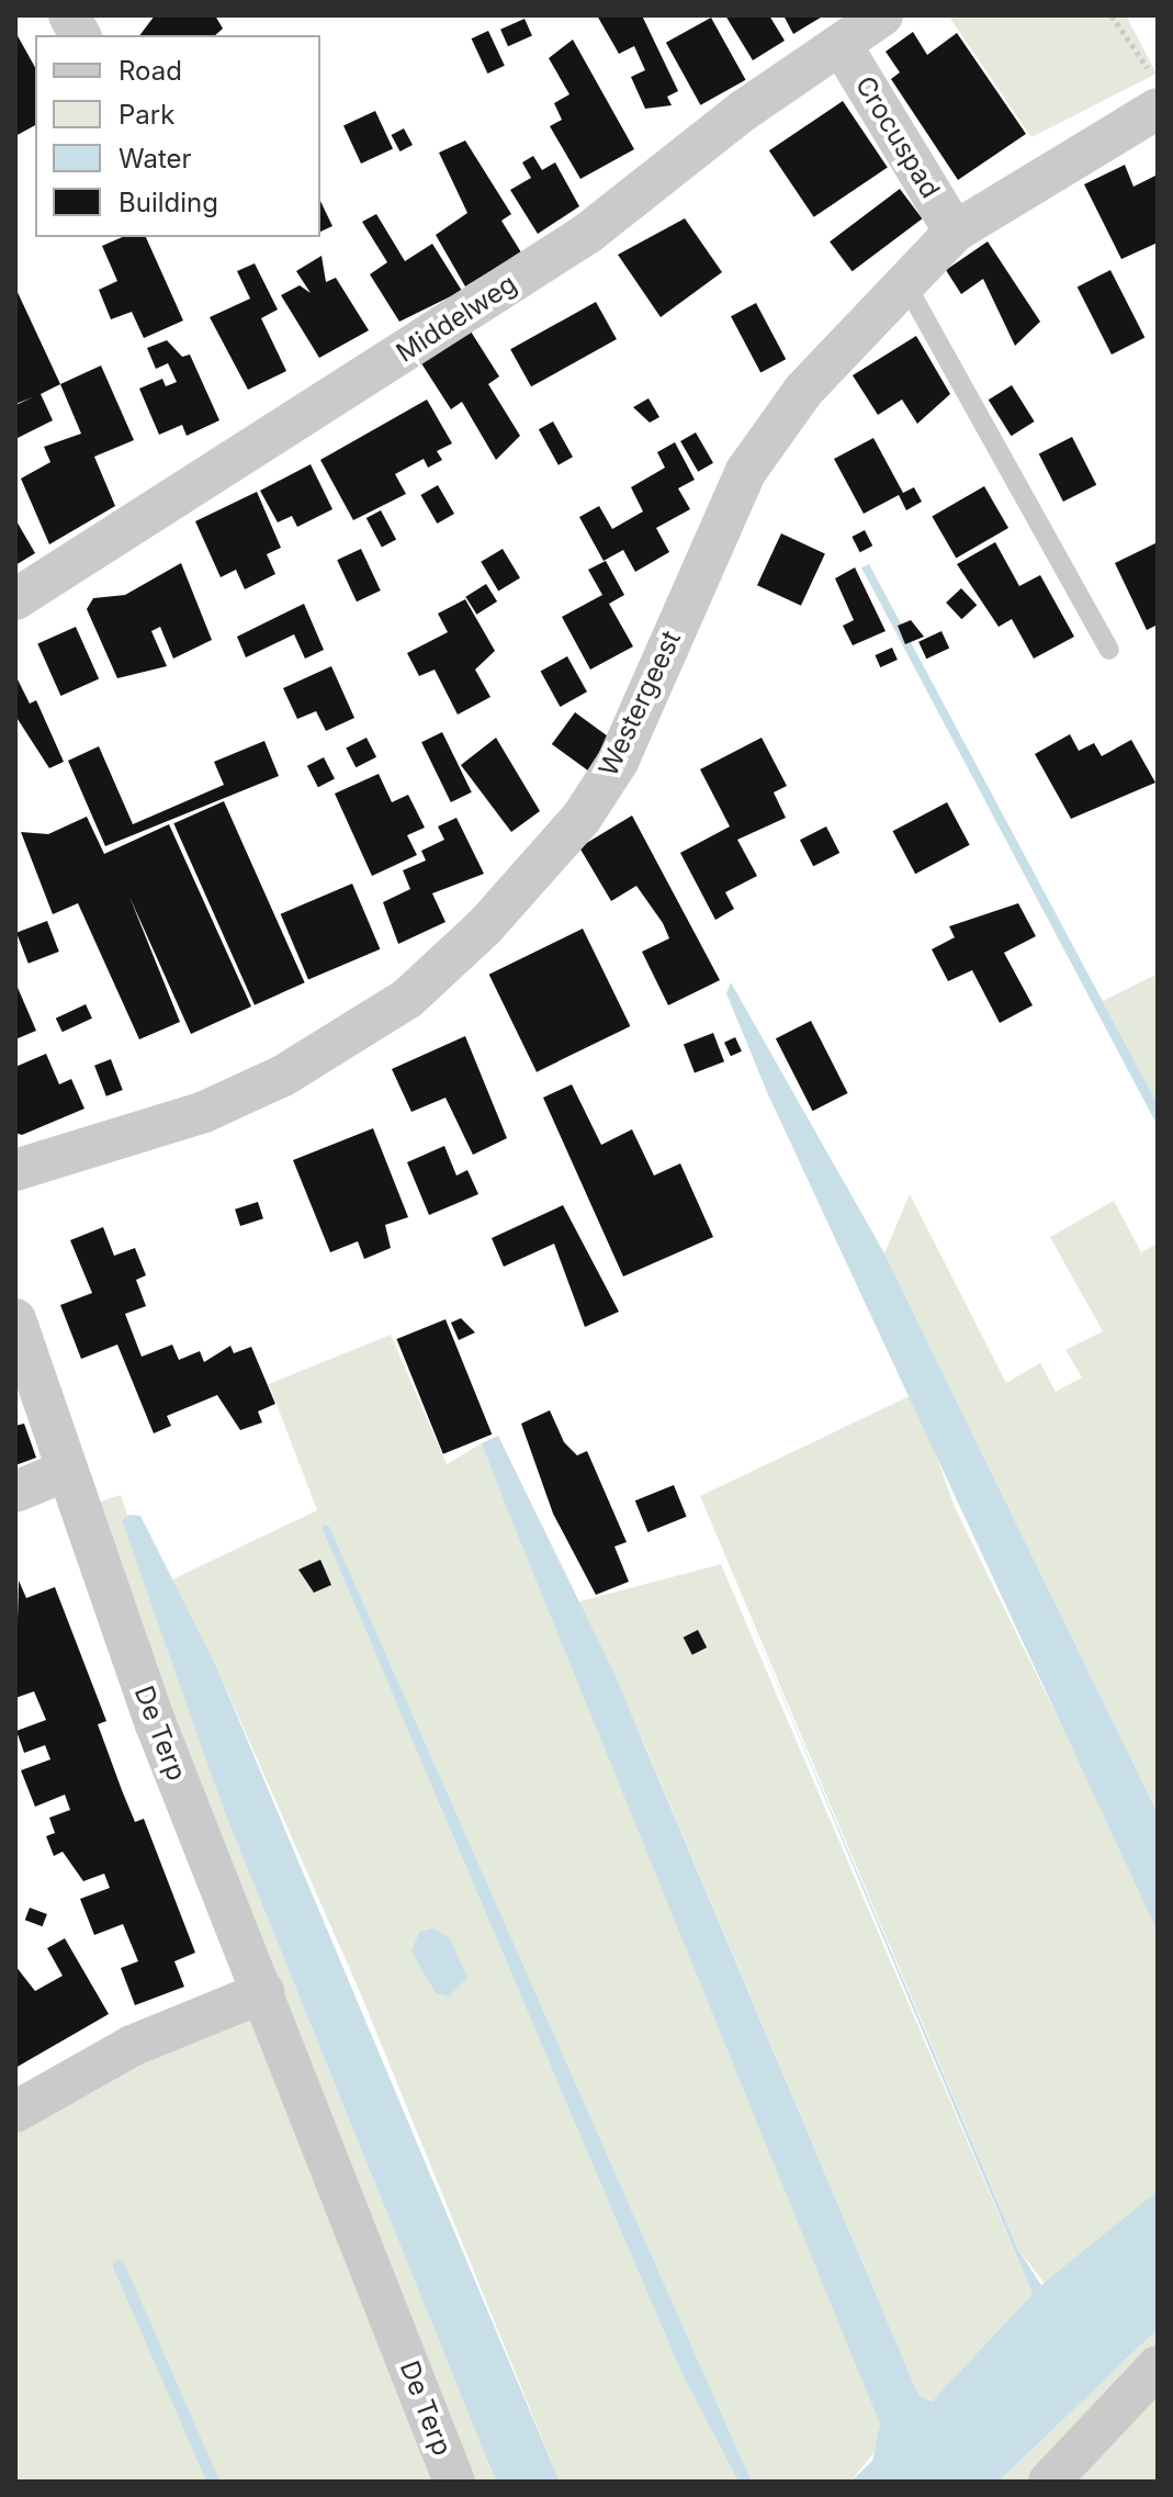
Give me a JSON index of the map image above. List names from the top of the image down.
{
  "streets": {
    "street": [
      "Crocuspad",
      "Middelweg",
      "Westergeest",
      "De Terp"
    ]
  },
  "crossings": [
    ["Crocuspad", "Middelweg"],
    ["Crocuspad", "Westergeest"]
  ],
  "legend": [
    "Road",
    "Park",
    "Water",
    "Building"
  ]
}
